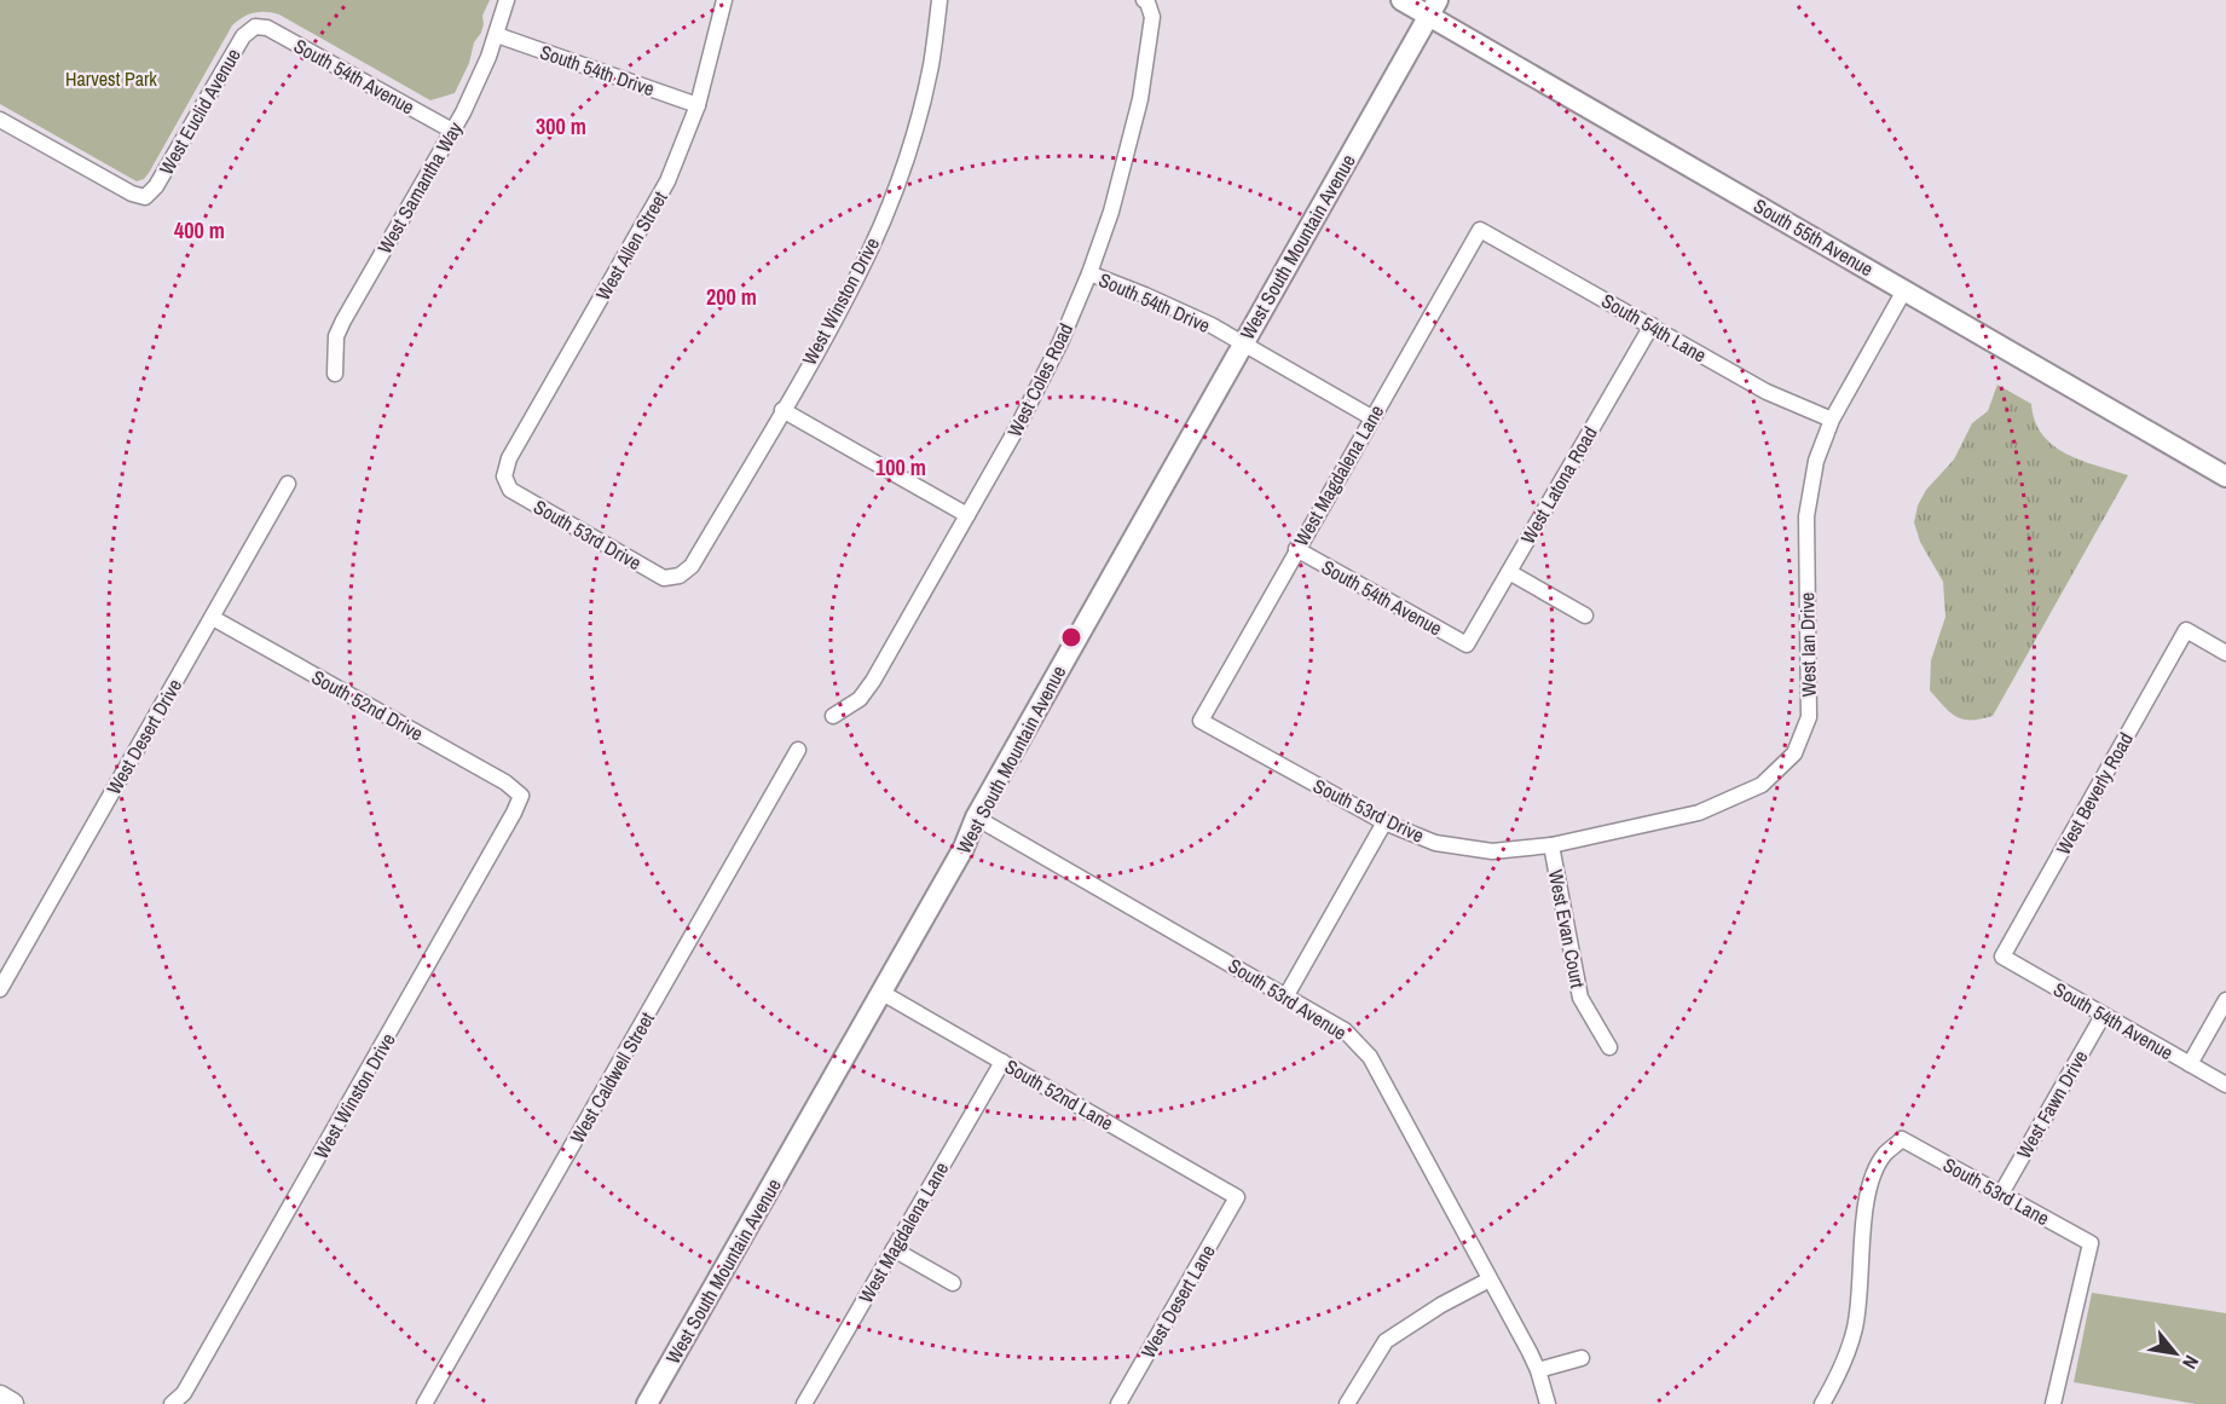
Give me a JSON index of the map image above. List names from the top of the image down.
{
  "streets": {
    "street": [
      "South 54th Drive",
      "South 54th Avenue",
      "West Euclid Avenue",
      "West Samantha Way",
      "South 55th Avenue",
      "West Allen Street",
      "West South Mountain Avenue",
      "West Winston Drive",
      "South 54th Lane",
      "West Coles Road",
      "West Magdalena Lane",
      "West Latona Road",
      "South 53rd Drive",
      "West Ian Drive",
      "South 52nd Drive",
      "West Desert Drive",
      "West Beverly Road",
      "West Evan Court",
      "South 53rd Avenue",
      "West Caldwell Street",
      "South 52nd Lane",
      "West Fawn Drive",
      "South 53rd Lane",
      "West Desert Lane"
    ]
  },
  "crossings": [
    ["South 54th Drive", "West Samantha Way"],
    ["South 54th Drive", "West Allen Street"],
    ["South 54th Drive", "West South Mountain Avenue"],
    ["South 54th Drive", "West Coles Road"],
    ["South 54th Drive", "West Magdalena Lane"],
    ["South 54th Avenue", "West Euclid Avenue"],
    ["South 54th Avenue", "West Samantha Way"],
    ["South 54th Avenue", "West Magdalena Lane"],
    ["South 54th Avenue", "West Latona Road"],
    ["South 54th Avenue", "West Beverly Road"],
    ["South 54th Avenue", "West Fawn Drive"],
    ["South 55th Avenue", "West South Mountain Avenue"],
    ["South 55th Avenue", "West Ian Drive"],
    ["West Allen Street", "South 53rd Drive"],
    ["West South Mountain Avenue", "South 53rd Avenue"],
    ["West South Mountain Avenue", "South 52nd Lane"],
    ["West Winston Drive", "South 53rd Drive"],
    ["West Winston Drive", "South 52nd Drive"],
    ["South 54th Lane", "West Magdalena Lane"],
    ["South 54th Lane", "West Latona Road"],
    ["South 54th Lane", "West Ian Drive"],
    ["West Magdalena Lane", "South 53rd Drive"],
    ["West Magdalena Lane", "South 52nd Lane"],
    ["South 53rd Drive", "West Ian Drive"],
    ["South 53rd Drive", "West Evan Court"],
    ["West Ian Drive", "West Evan Court"],
    ["South 52nd Drive", "West Desert Drive"],
    ["South 52nd Lane", "West Desert Lane"],
    ["West Fawn Drive", "South 53rd Lane"]
  ],
  "parks": ["Harvest Park"],
  "north": "bottom right",
  "rings": [
    "300 m",
    "400 m",
    "200 m",
    "100 m"
  ]
}
